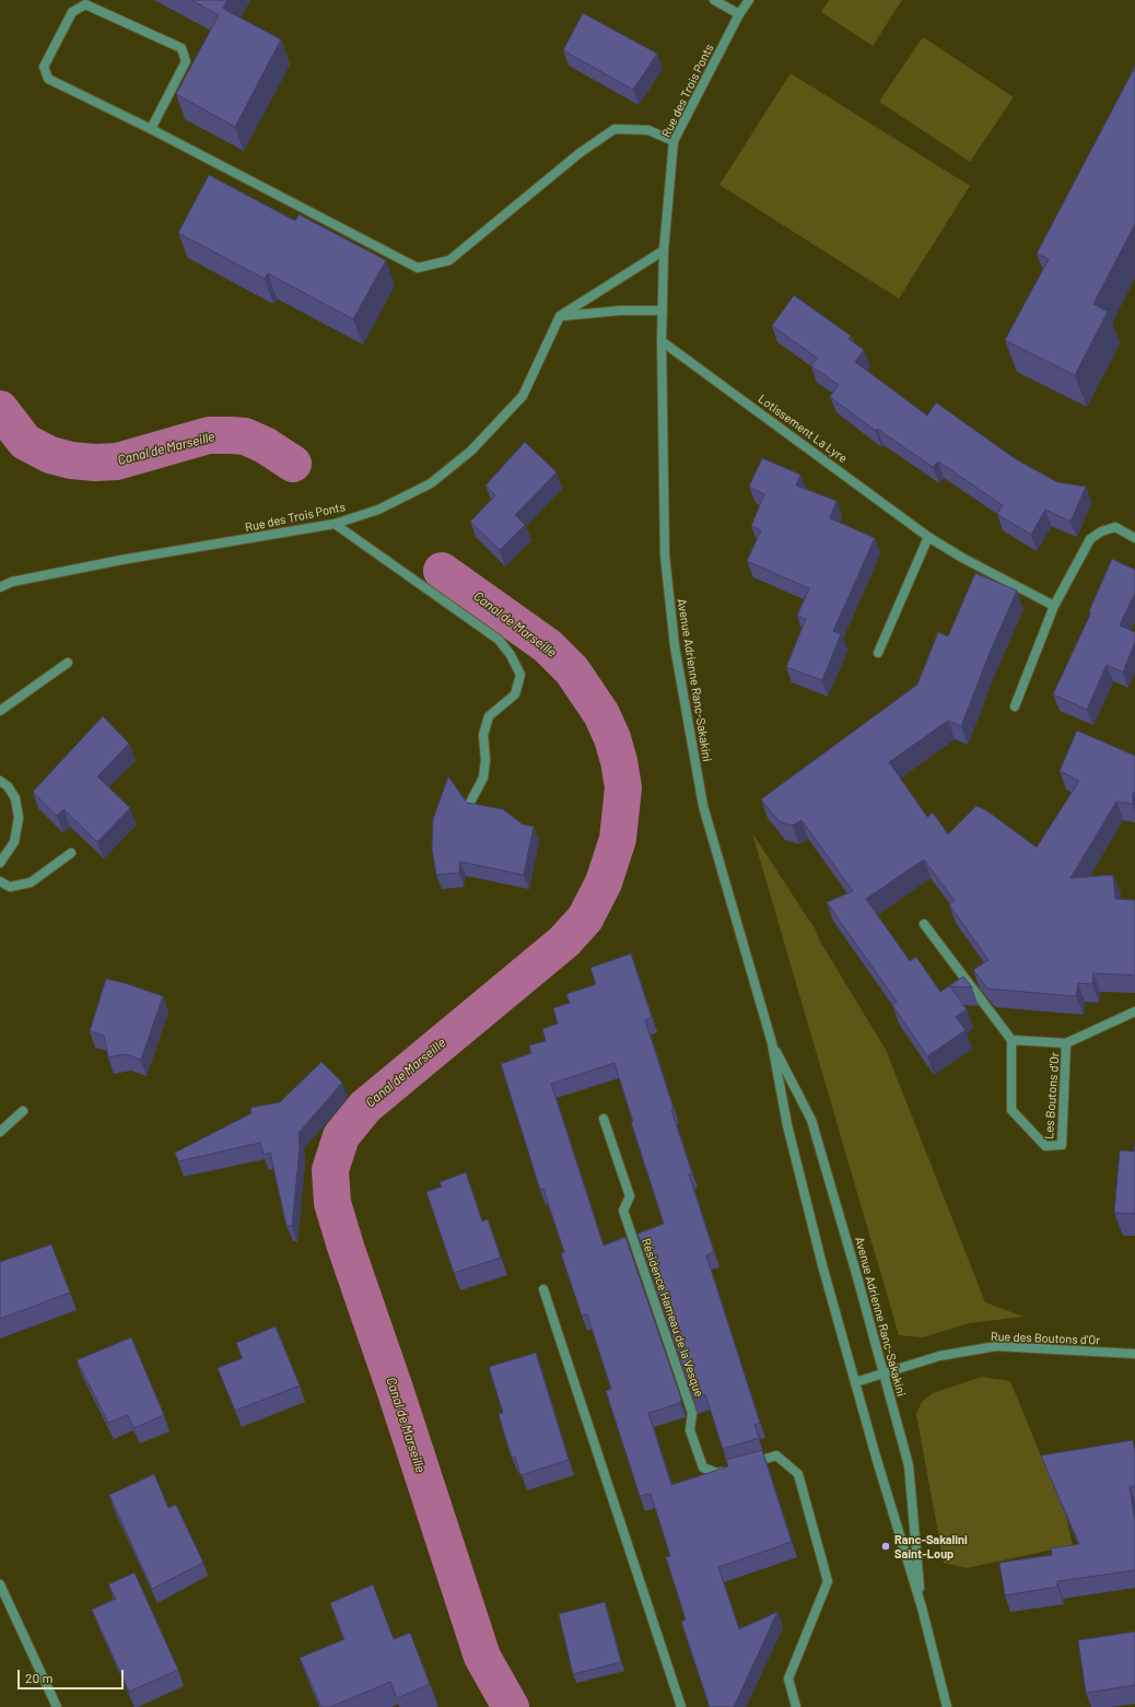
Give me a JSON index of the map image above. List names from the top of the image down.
{
  "streets": {
    "street": [
      "Rue des Trois Ponts",
      "Lotissement La Lyre",
      "Avenue Adrienne Ranc-Sakakini",
      "Les Boutons d'Or",
      "Résidence Hameau de la Vesque",
      "Rue des Boutons d'Or"
    ]
  },
  "crossings": [
    ["Rue des Trois Ponts", "Avenue Adrienne Ranc-Sakakini"],
    ["Lotissement La Lyre", "Avenue Adrienne Ranc-Sakakini"],
    ["Avenue Adrienne Ranc-Sakakini", "Rue des Boutons d'Or"]
  ],
  "water": ["Canal de Marseille"],
  "places": ["Ranc-Sakalini Saint-Loup"],
  "scale_bar": "20 m"
}
